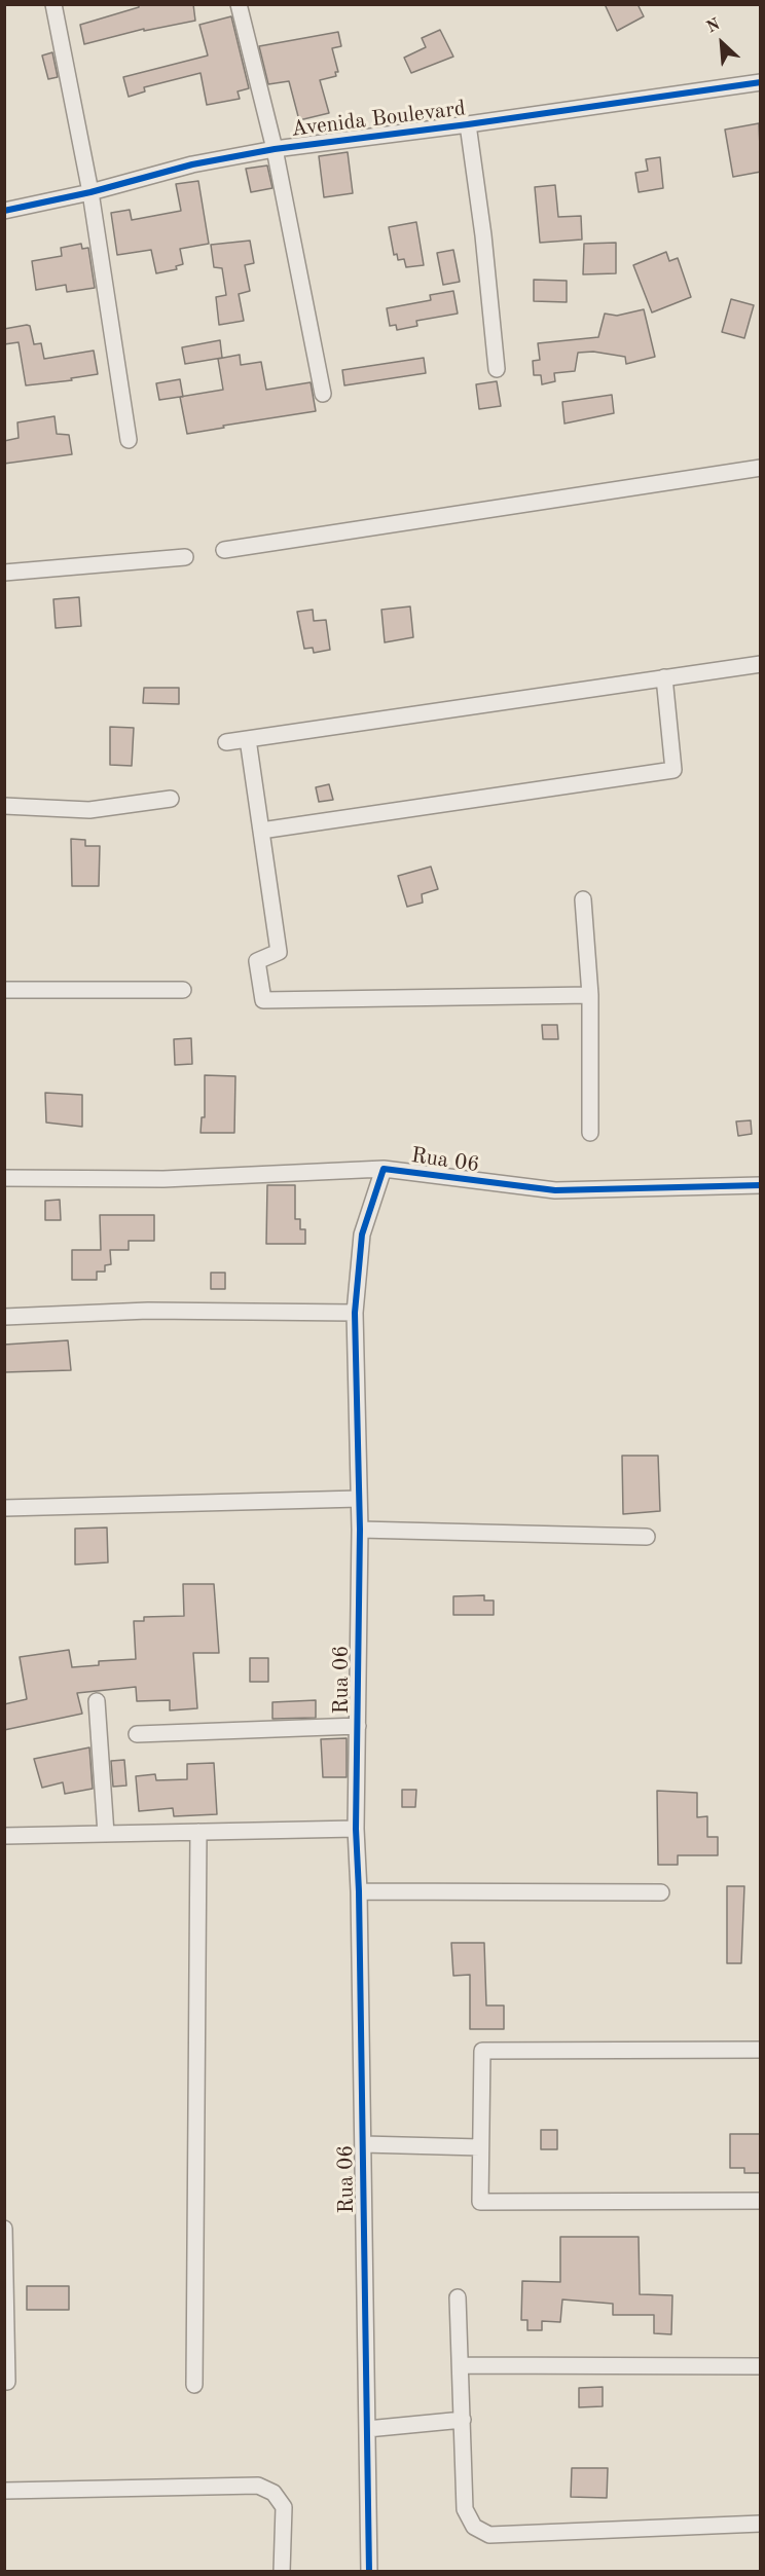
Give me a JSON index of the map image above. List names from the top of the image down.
{
  "streets": {
    "street": ["Avenida Boulevard", "Rua 06"]
  },
  "north": "top left"
}
